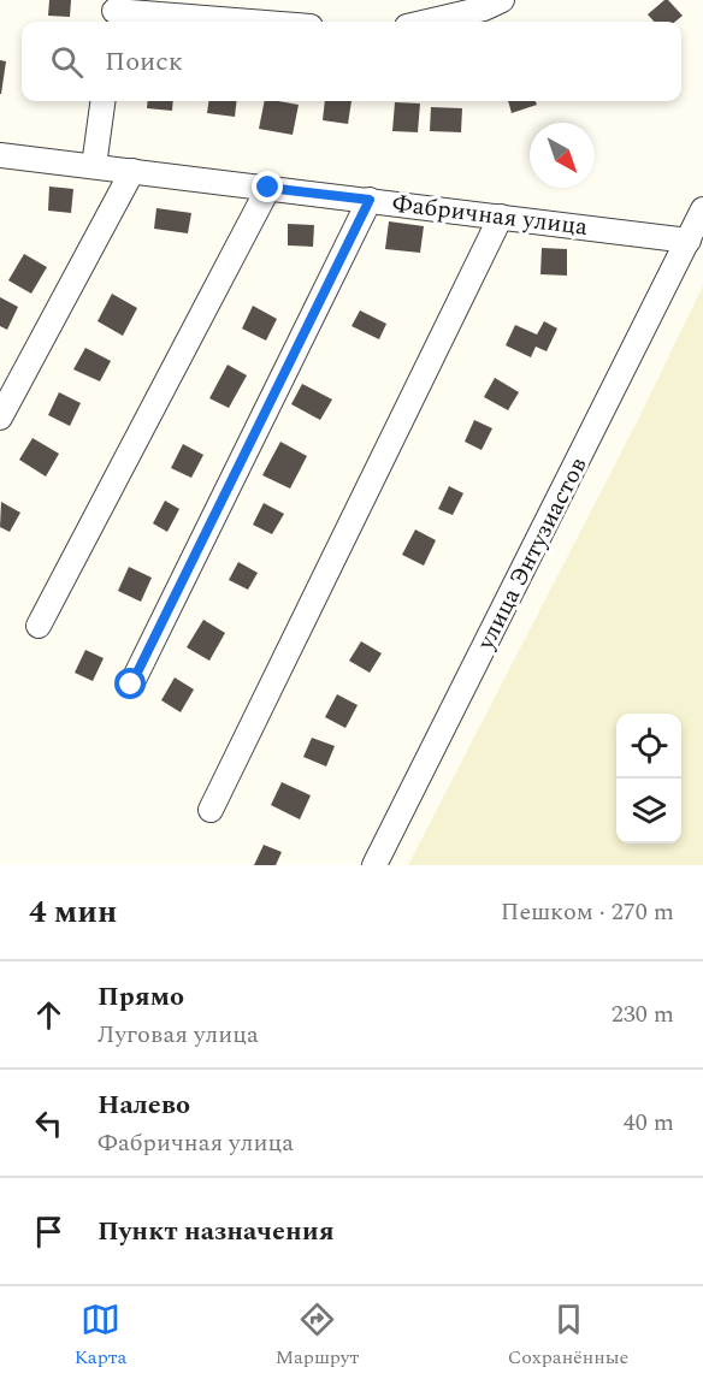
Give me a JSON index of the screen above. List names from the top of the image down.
{
  "streets": {
    "street": ["Фабричная улица", "улица Энтузиастов"]
  },
  "crossings": [
    ["Фабричная улица", "улица Энтузиастов"]
  ],
  "north": "bottom right",
  "page": {
    "search": "Поиск",
    "heading": ["4 мин", "Пешком · 270 m"],
    "list": [
      ["Прямо", "Луговая улица", "230 m"],
      ["Налево", "Фабричная улица", "40 m"],
      "Пункт назначения"
    ],
    "nav": ["Карта", "Маршрут", "Сохранённые"]
  }
}
